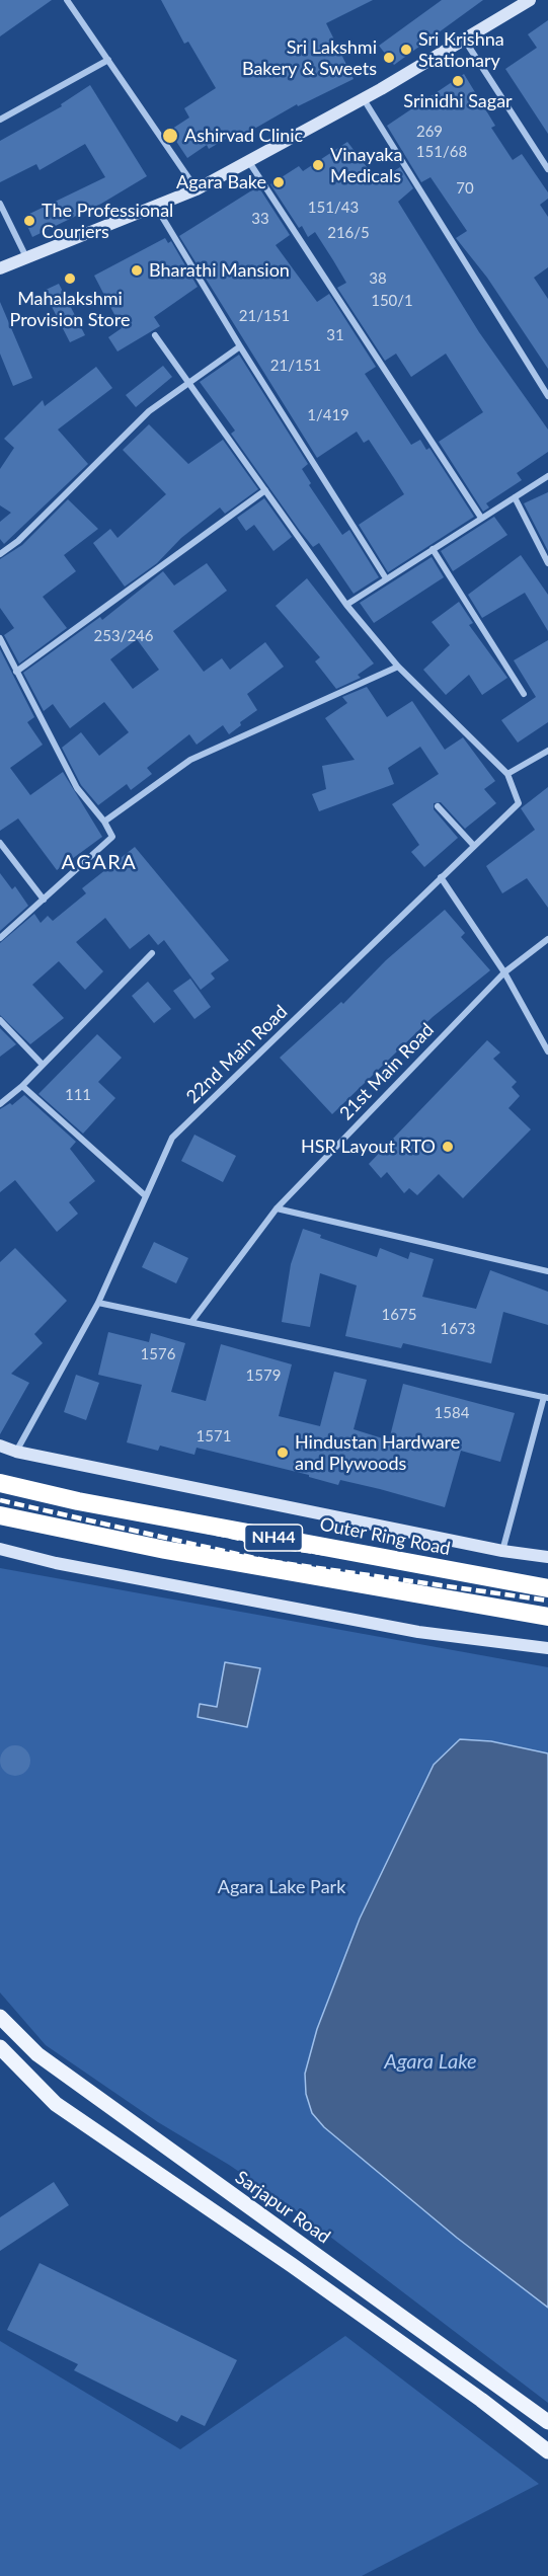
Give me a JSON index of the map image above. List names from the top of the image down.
{
  "streets": {
    "highway": ["Outer Ring Road", "NH44"],
    "main road": ["Sarjapur Road"],
    "street": ["22nd Main Road", "21st Main Road"]
  },
  "districts": ["AGARA"],
  "water": ["Agara Lake"],
  "parks": ["Agara Lake Park"],
  "places": [
    "Sri Krishna Stationary",
    "Sri Lakshmi Bakery & Sweets",
    "Srinidhi Sagar",
    "Ashirvad Clinic",
    "Vinayaka Medicals",
    "Agara Bake",
    "The Professional Couriers",
    "Bharathi Mansion",
    "Mahalakshmi Provision Store",
    "HSR Layout RTO",
    "Hindustan Hardware and Plywoods"
  ],
  "house_numbers": [
    "269",
    "151/68",
    "70",
    "151/43",
    "33",
    "216/5",
    "38",
    "150/1",
    "21/151",
    "31",
    "21/151",
    "1/419",
    "253/246",
    "111",
    "1675",
    "1673",
    "1576",
    "1579",
    "1584",
    "1571"
  ]
}
